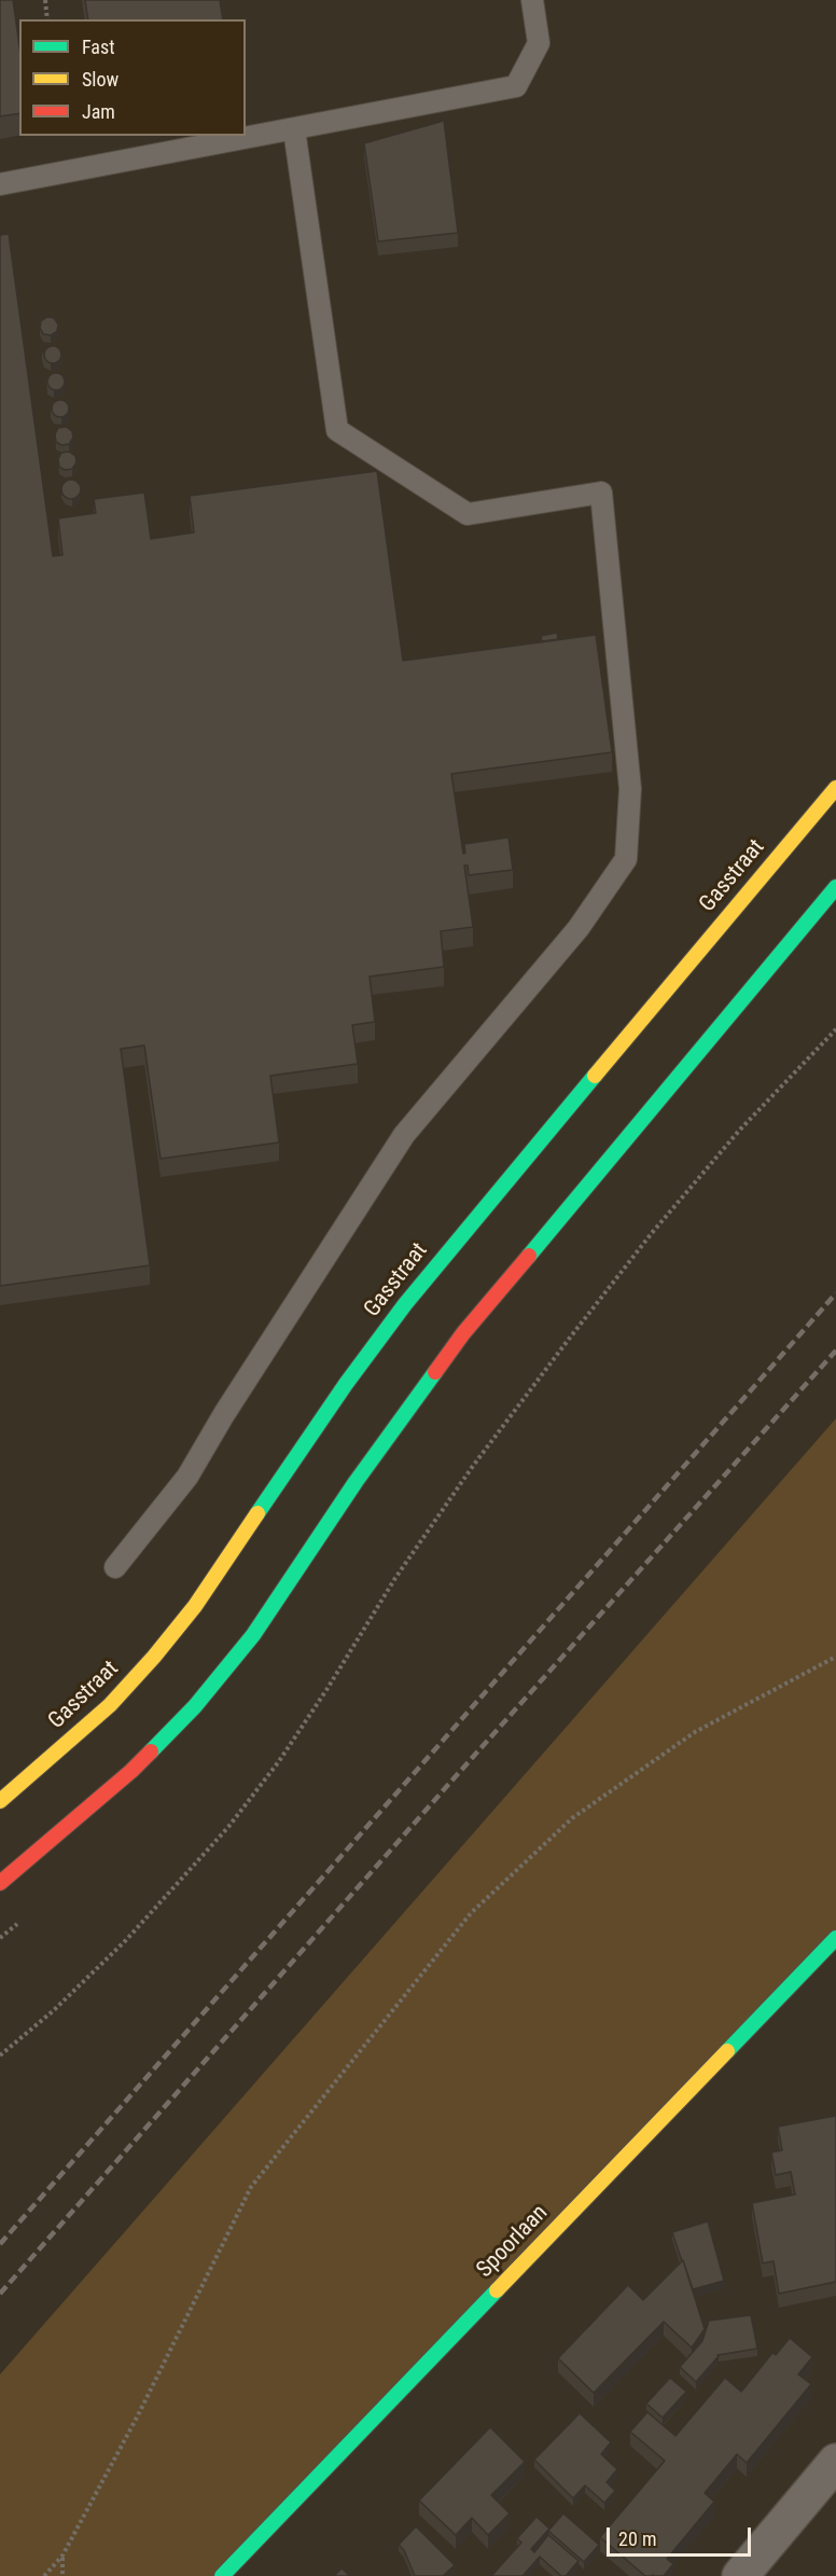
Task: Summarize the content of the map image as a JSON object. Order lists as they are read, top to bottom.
{
  "streets": {
    "street": ["Gasstraat", "Spoorlaan"]
  },
  "legend": ["Fast", "Slow", "Jam"],
  "scale_bar": "20 m"
}
